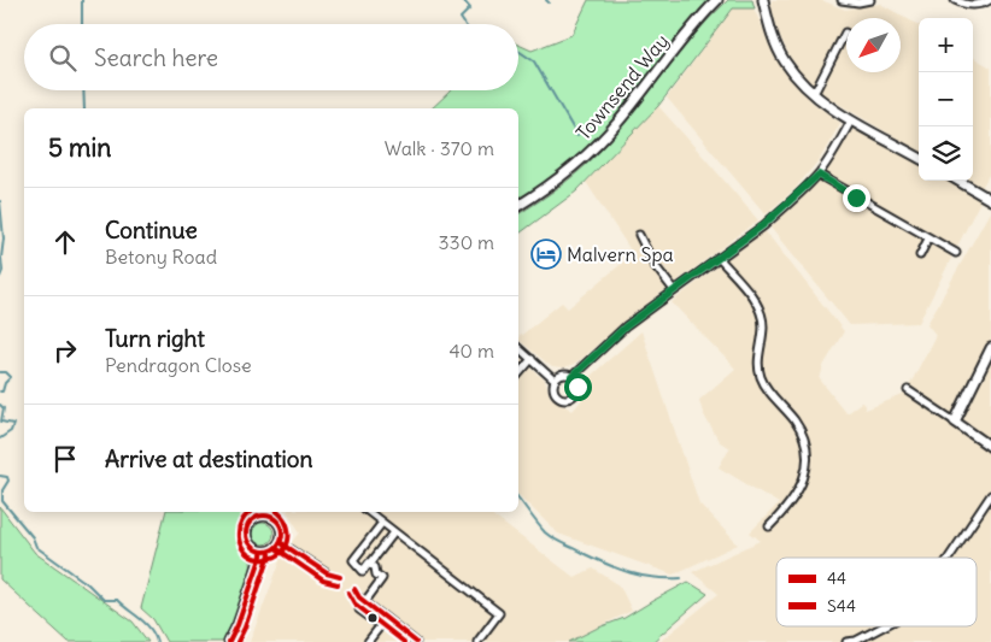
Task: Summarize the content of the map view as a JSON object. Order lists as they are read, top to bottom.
{
  "streets": {
    "main road": ["Townsend Way"]
  },
  "places": {
    "hotel": ["Malvern Spa"]
  },
  "lines": ["transit line S44", "transit line 44"],
  "legend": ["44", "S44"],
  "north": "bottom left",
  "page": {
    "map_buttons": ["+", "−"],
    "search": "Search here",
    "heading": ["5 min", "Walk · 370 m"],
    "list": [
      ["Continue", "Betony Road", "330 m"],
      ["Turn right", "Pendragon Close", "40 m"],
      "Arrive at destination"
    ]
  }
}
